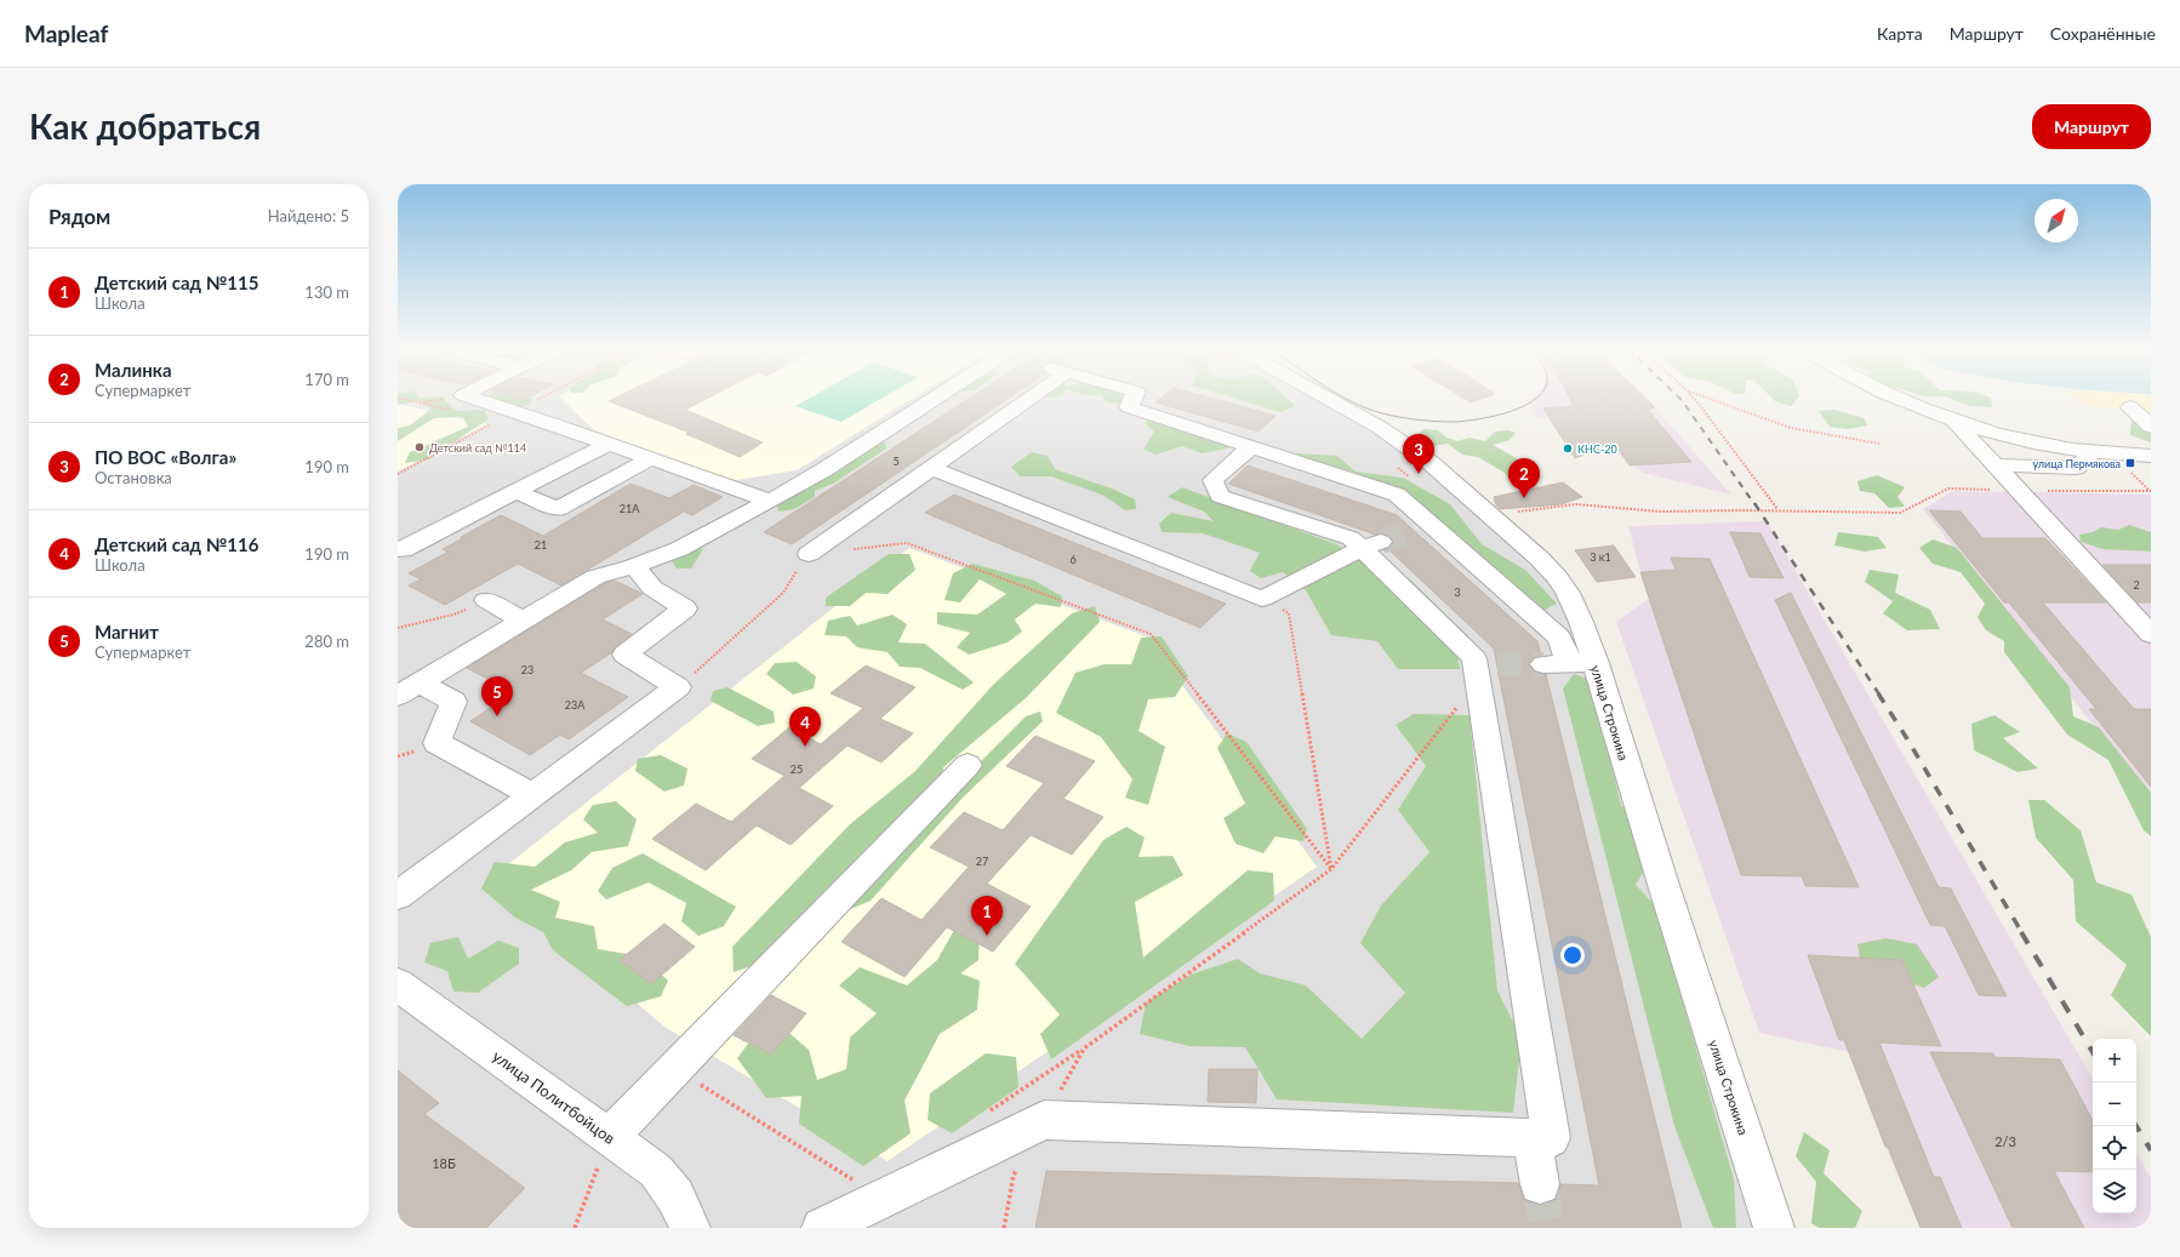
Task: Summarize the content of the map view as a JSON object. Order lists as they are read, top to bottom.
{
  "streets": {
    "street": ["улица Строкина", "улица Политбойцов"]
  },
  "places": {
    "other": ["Детский сад №114", "КНС-20"],
    "transit": ["улица Пермякова"]
  },
  "house_numbers": [
    "5",
    "21А",
    "21",
    "3 к1",
    "6",
    "2",
    "3",
    "23",
    "23А",
    "25",
    "27",
    "2/3",
    "18Б"
  ],
  "north": "top right",
  "page": {
    "header": "Mapleaf",
    "nav": ["Карта", "Маршрут", "Сохранённые"],
    "buttons": "Маршрут",
    "title": "Как добраться",
    "heading": ["Рядом", "Найдено: 5"],
    "list": [
      {
        "mark": "1",
        "name": "Детский сад №115",
        "note": "Школа",
        "value": "130 m"
      },
      {
        "mark": "2",
        "name": "Малинка",
        "note": "Супермаркет",
        "value": "170 m"
      },
      {
        "mark": "3",
        "name": "ПО ВОС «Волга»",
        "note": "Остановка",
        "value": "190 m"
      },
      {
        "mark": "4",
        "name": "Детский сад №116",
        "note": "Школа",
        "value": "190 m"
      },
      {
        "mark": "5",
        "name": "Магнит",
        "note": "Супермаркет",
        "value": "280 m"
      }
    ],
    "pins": [
      "3",
      "2",
      "5",
      "4",
      "1"
    ],
    "map_buttons": ["+", "−"]
  }
}
